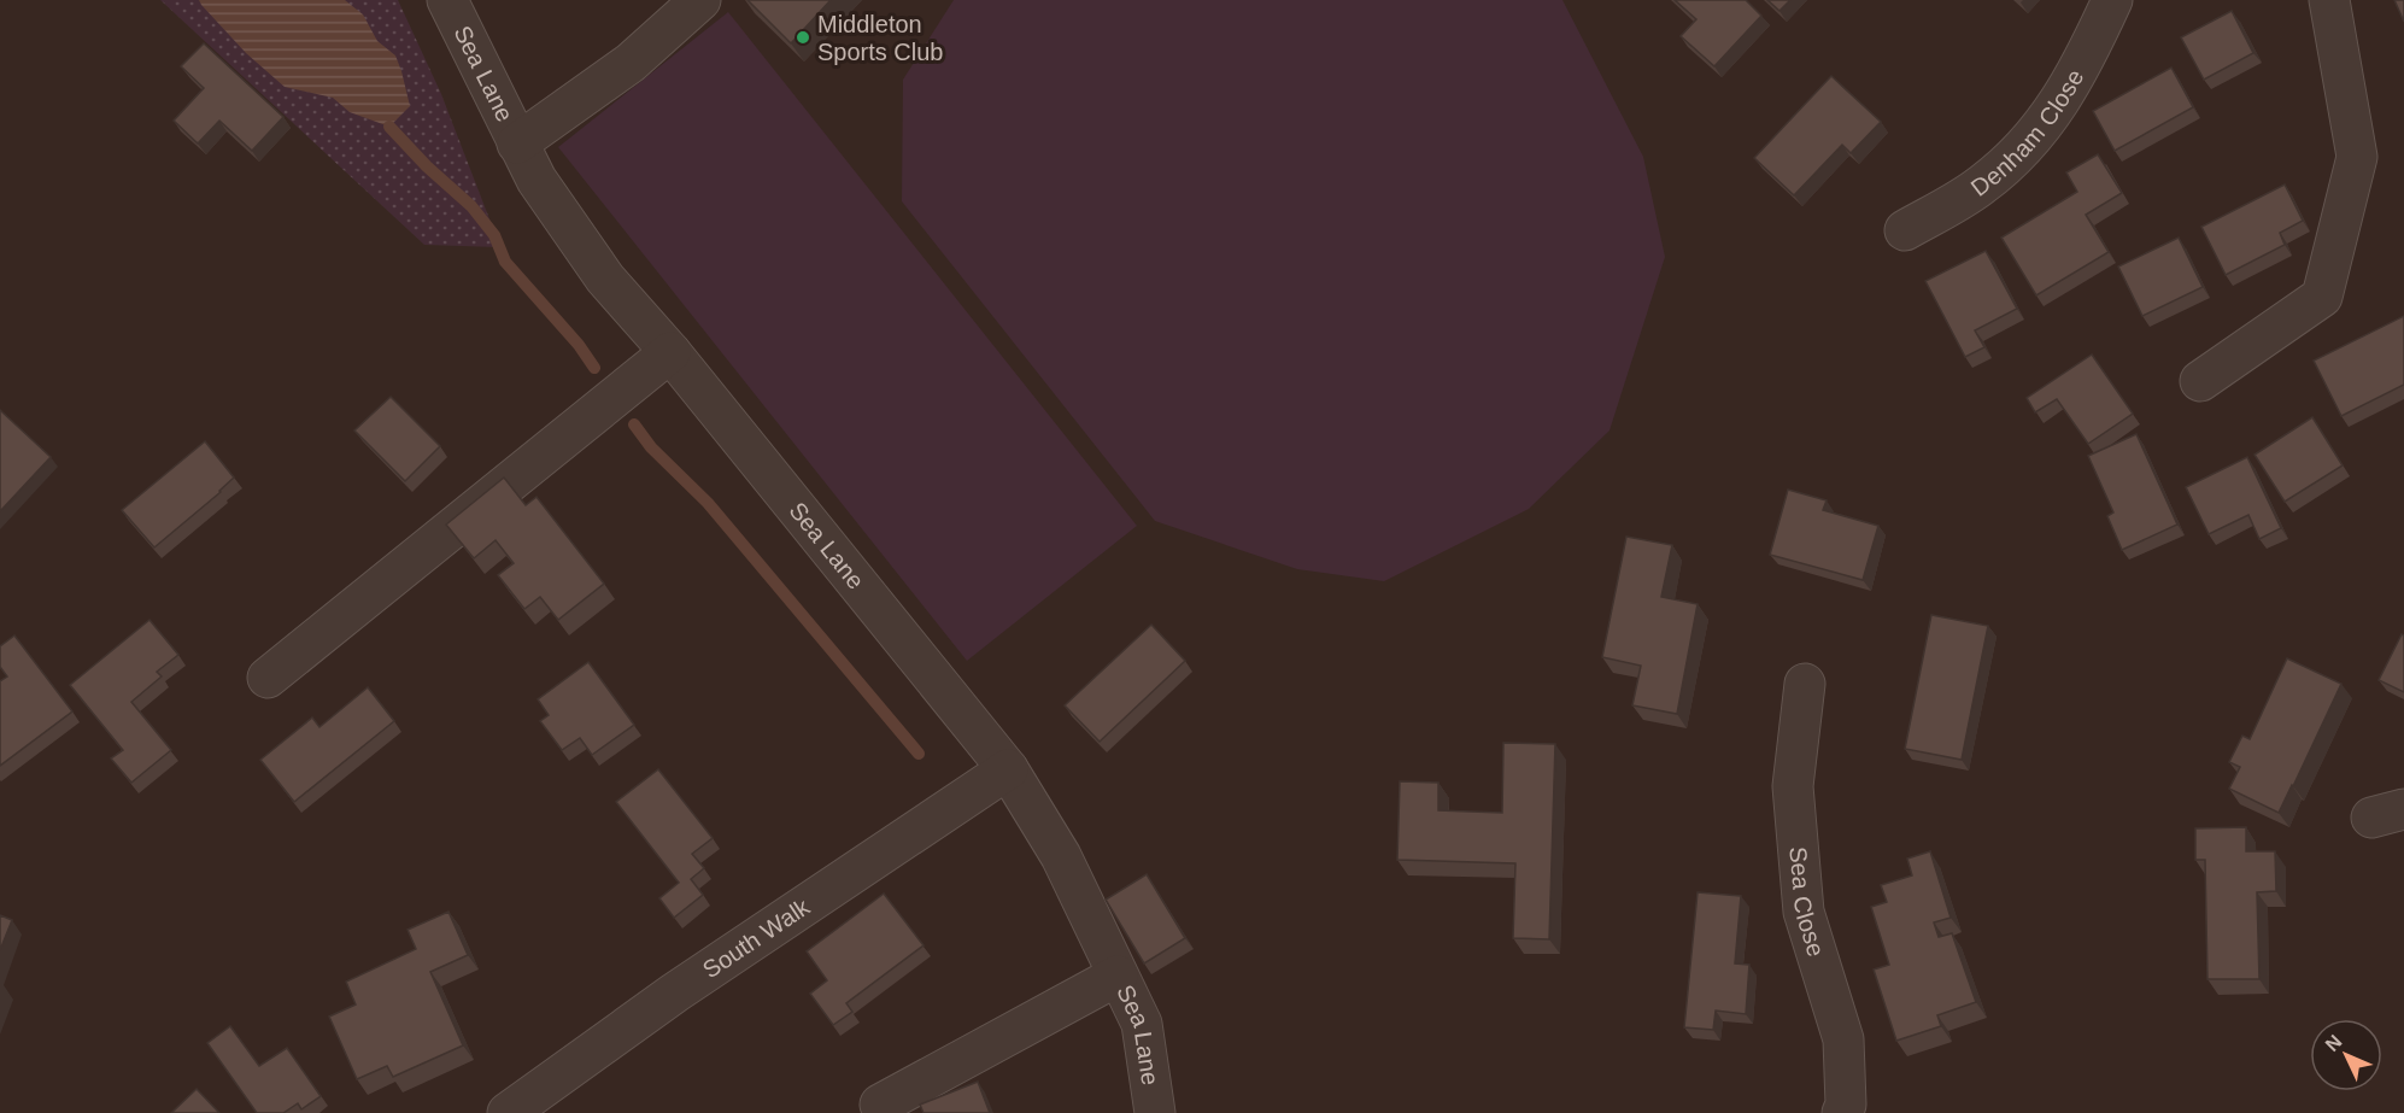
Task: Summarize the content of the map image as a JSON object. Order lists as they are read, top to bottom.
{
  "streets": {
    "street": [
      "Sea Lane",
      "Denham Close",
      "Sea Close",
      "South Walk"
    ]
  },
  "crossings": [
    ["Sea Lane", "South Walk"]
  ],
  "places": ["Middleton Sports Club"],
  "north": "top left"
}
